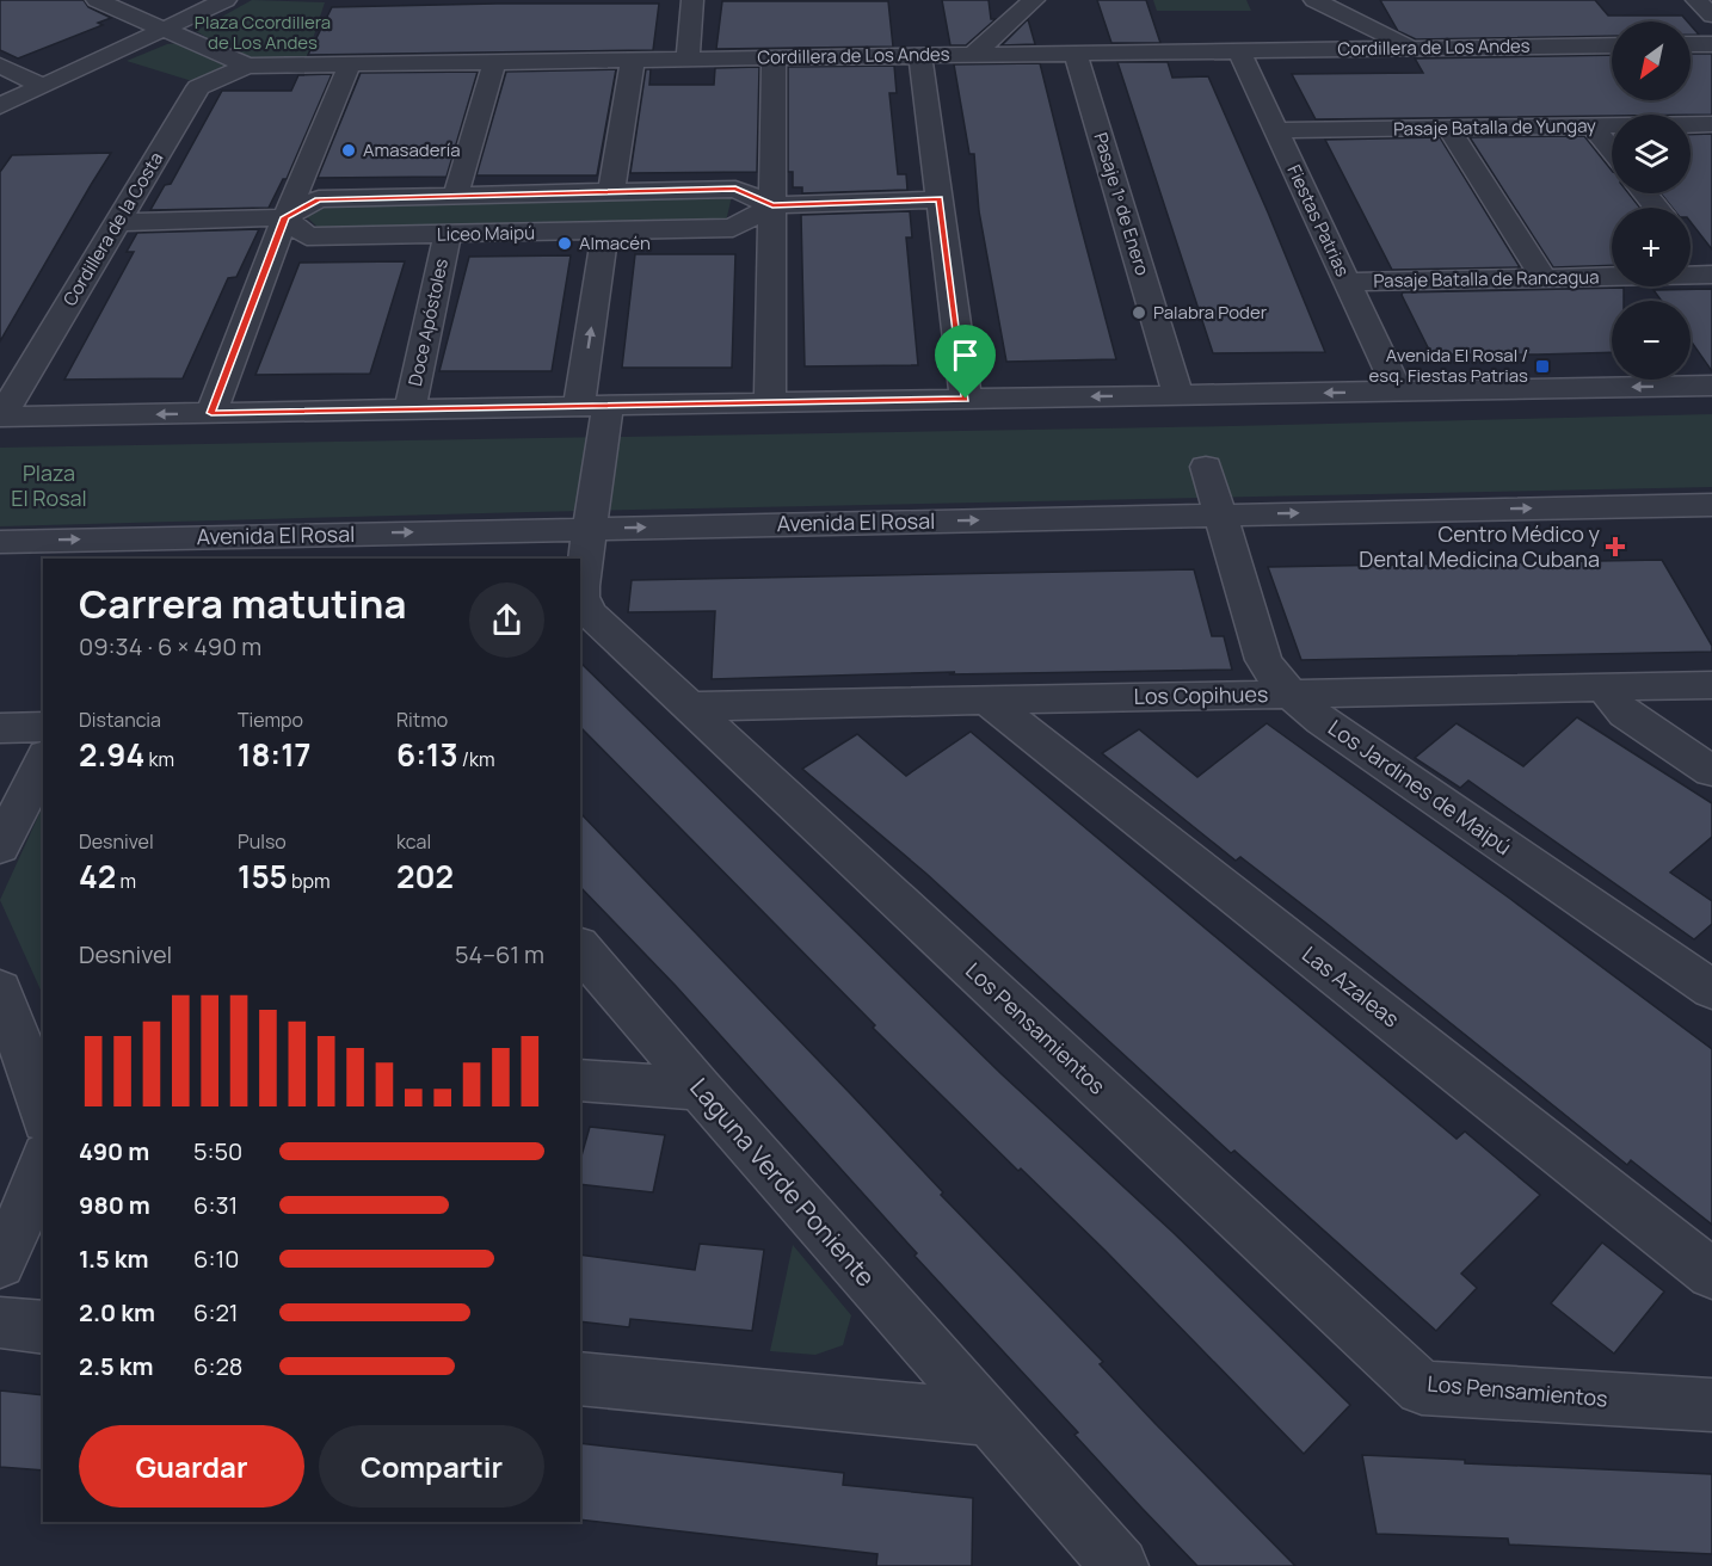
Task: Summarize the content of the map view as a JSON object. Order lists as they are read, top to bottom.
{
  "streets": {
    "street": [
      "Cordillera de Los Andes",
      "Pasaje Batalla de Yungay",
      "Pasaje 1º de Enero",
      "Fiestas Patrias",
      "Cordillera de la Costa",
      "Liceo Maipú",
      "Pasaje Batalla de Rancagua",
      "Doce Apóstoles",
      "Avenida El Rosal",
      "Los Copihues",
      "Los Jardines de Maipú",
      "Las Azaleas",
      "Los Pensamientos",
      "Laguna Verde Poniente"
    ]
  },
  "crossings": [
    ["Cordillera de Los Andes", "Pasaje 1º de Enero"],
    ["Cordillera de Los Andes", "Fiestas Patrias"],
    ["Cordillera de Los Andes", "Cordillera de la Costa"],
    ["Pasaje Batalla de Yungay", "Fiestas Patrias"],
    ["Fiestas Patrias", "Pasaje Batalla de Rancagua"],
    ["Liceo Maipú", "Doce Apóstoles"],
    ["Liceo Maipú", "Los Pensamientos"],
    ["Avenida El Rosal", "Los Jardines de Maipú"],
    ["Avenida El Rosal", "Los Pensamientos"],
    ["Los Copihues", "Los Jardines de Maipú"],
    ["Los Copihues", "Las Azaleas"],
    ["Los Copihues", "Los Pensamientos"]
  ],
  "parks": ["Plaza Ccordillera de Los Andes", "Plaza El Rosal"],
  "places": {
    "other": ["Amasadería", "Almacén", "Palabra Poder"],
    "transit": ["Avenida El Rosal / esq. Fiestas Patrias"],
    "health": ["Centro Médico y Dental Medicina Cubana"]
  },
  "north": "bottom left",
  "page": {
    "map_buttons": ["+", "−"],
    "heading": ["Carrera matutina", "09:34 · 6 × 490 m"],
    "stats": [
      ["Distancia", "2.94 km"],
      ["Tiempo", "18:17"],
      ["Ritmo", "6:13 /km"],
      ["Desnivel", "42 m"],
      ["Pulso", "155 bpm"],
      ["kcal", "202"]
    ],
    "chart": ["Desnivel", "54–61 m"],
    "list": [
      {
        "name": "490 m",
        "note": "5:50"
      },
      {
        "name": "980 m",
        "note": "6:31"
      },
      {
        "name": "1.5 km",
        "note": "6:10"
      },
      {
        "name": "2.0 km",
        "note": "6:21"
      },
      {
        "name": "2.5 km",
        "note": "6:28"
      }
    ],
    "buttons": ["Guardar", "Compartir"]
  }
}
